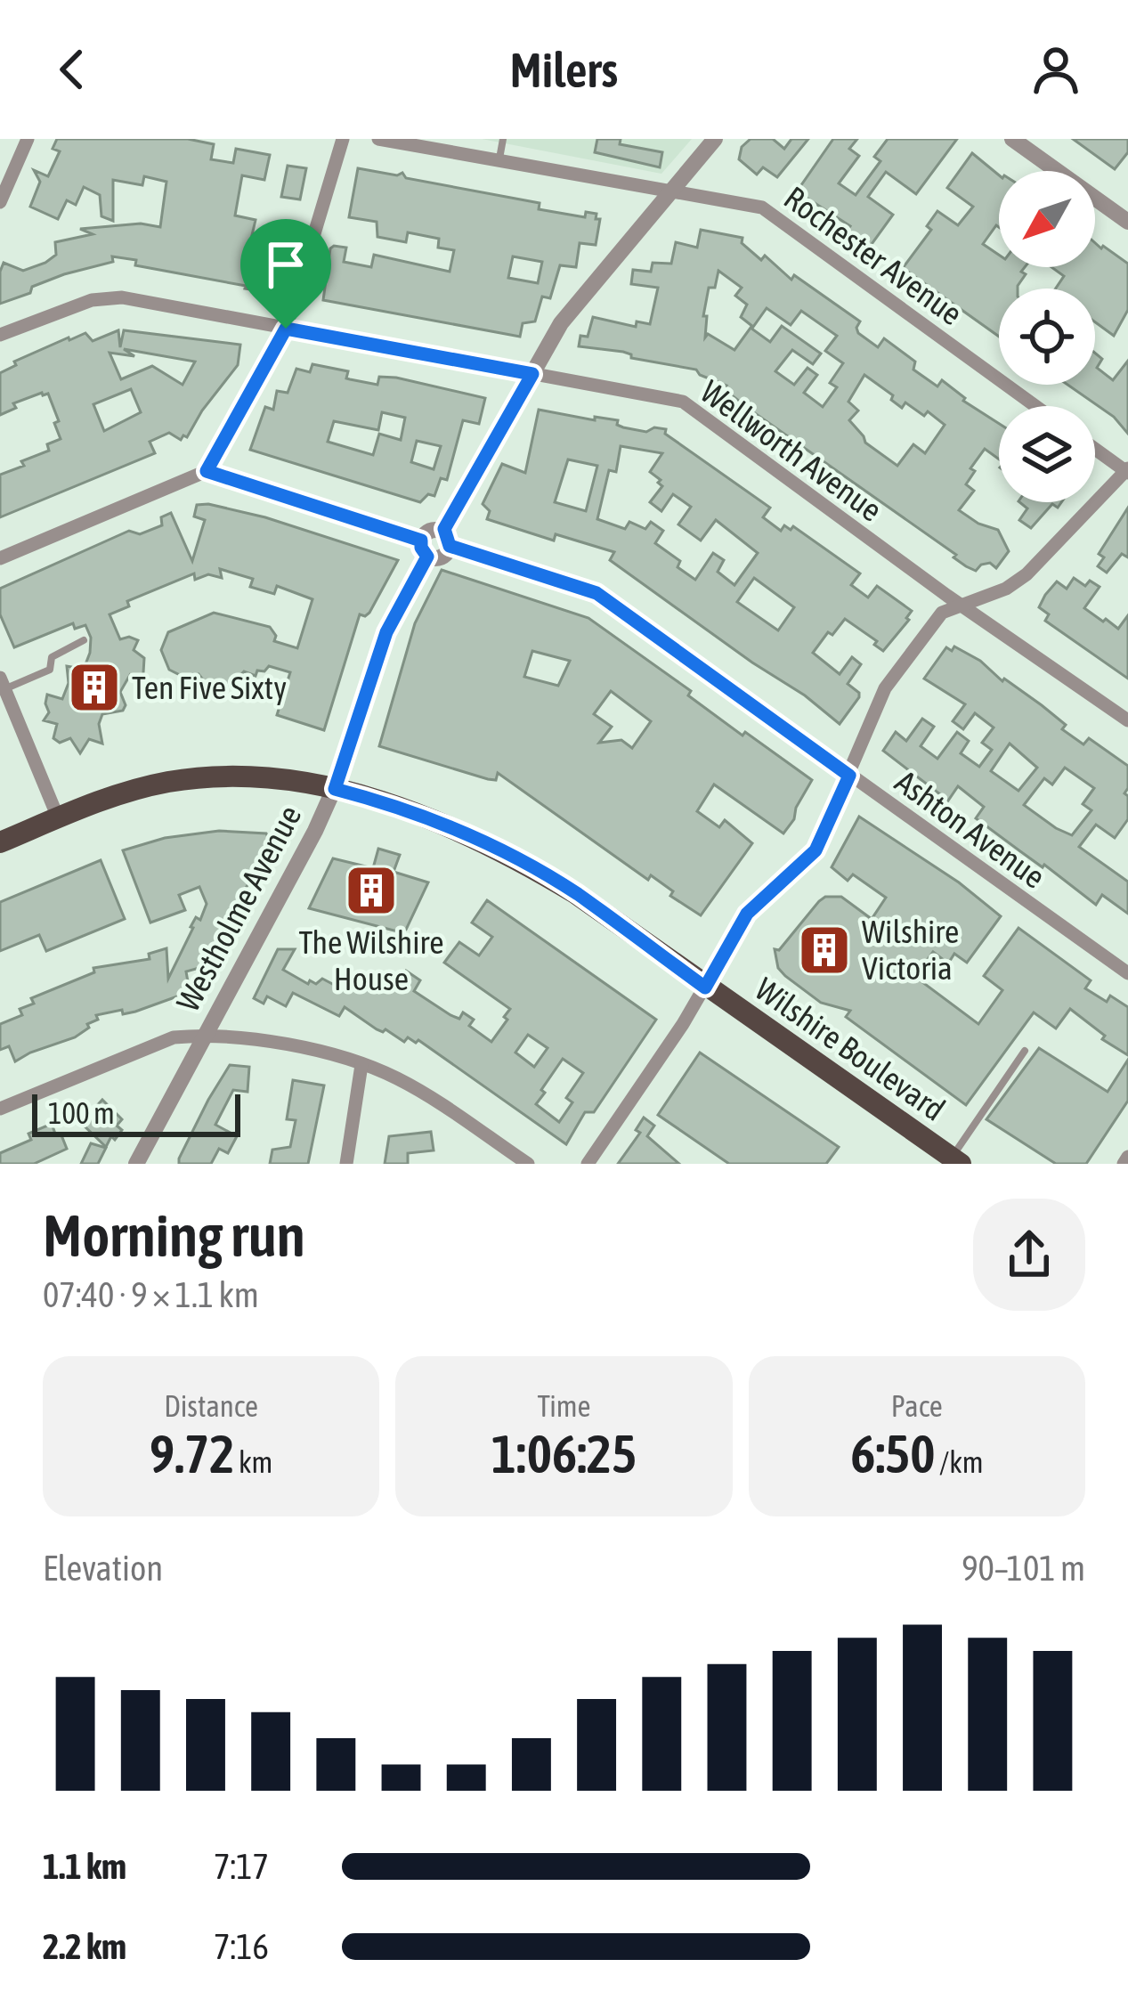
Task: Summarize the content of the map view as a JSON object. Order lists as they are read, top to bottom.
{
  "streets": {
    "main road": ["Wilshire Boulevard"],
    "street": [
      "Rochester Avenue",
      "Wellworth Avenue",
      "Ashton Avenue",
      "Westholme Avenue"
    ]
  },
  "crossings": [
    ["Westholme Avenue", "Wilshire Boulevard"]
  ],
  "places": {
    "building": ["Ten Five Sixty", "The Wilshire House", "Wilshire Victoria"]
  },
  "scale_bar": "100 m",
  "north": "bottom left",
  "page": {
    "header": "Milers",
    "scale": "100 m",
    "heading": ["Morning run", "07:40 · 9 × 1.1 km"],
    "stats": [
      ["Distance", "9.72 km"],
      ["Time", "1:06:25"],
      ["Pace", "6:50 /km"]
    ],
    "chart": ["Elevation", "90–101 m"],
    "list": [
      {
        "name": "1.1 km",
        "note": "7:17"
      },
      {
        "name": "2.2 km",
        "note": "7:16"
      }
    ]
  }
}
